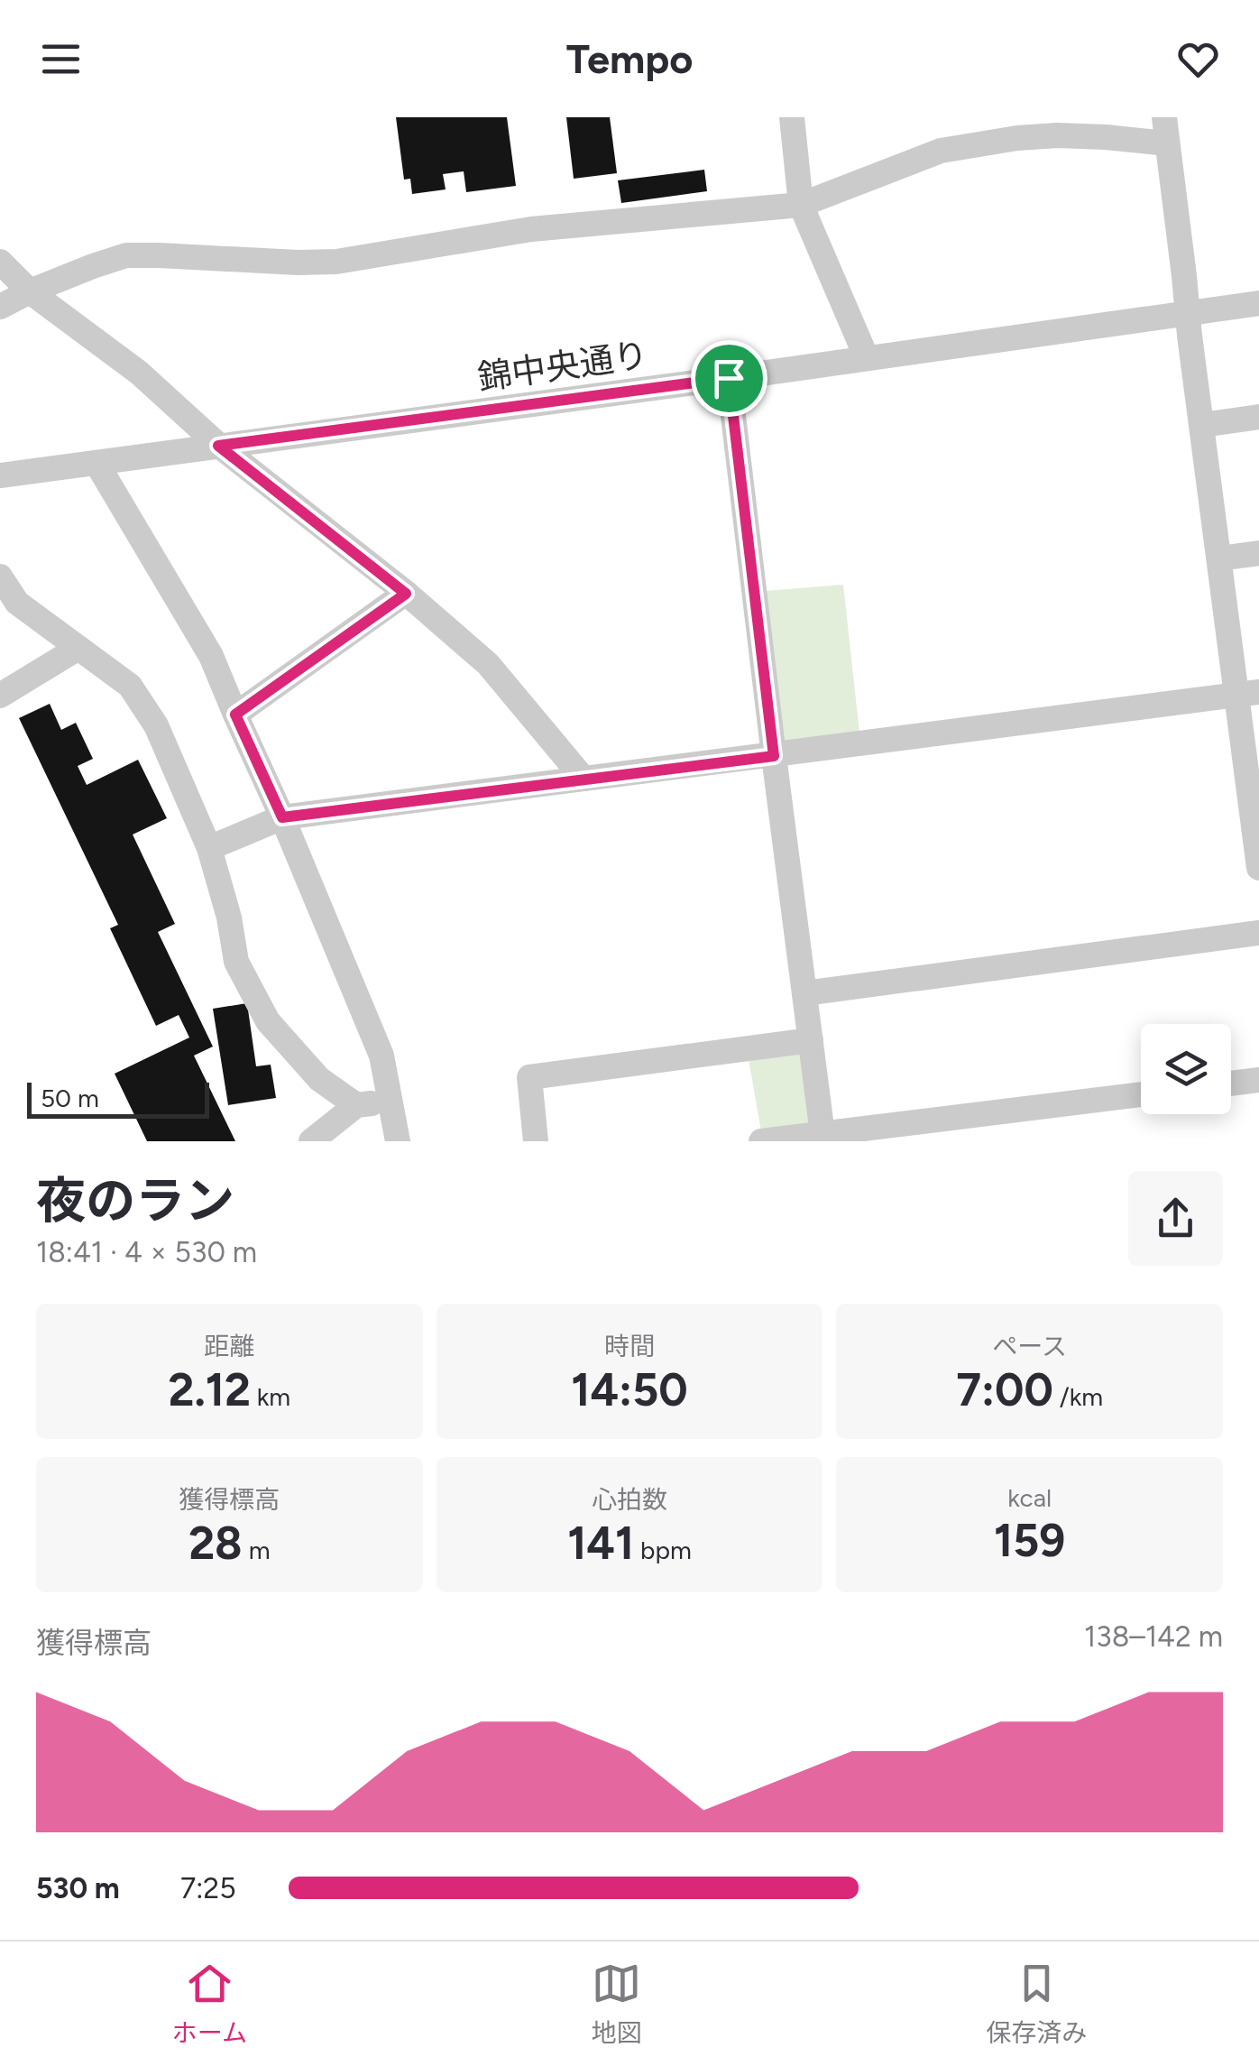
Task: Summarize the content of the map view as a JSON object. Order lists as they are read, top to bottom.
{
  "streets": {
    "street": ["錦中央通り"]
  },
  "scale_bar": "50 m",
  "page": {
    "header": "Tempo",
    "scale": "50 m",
    "heading": ["夜のラン", "18:41 · 4 × 530 m"],
    "stats": [
      ["距離", "2.12 km"],
      ["時間", "14:50"],
      ["ペース", "7:00 /km"],
      ["獲得標高", "28 m"],
      ["心拍数", "141 bpm"],
      ["kcal", "159"]
    ],
    "chart": ["獲得標高", "138–142 m"],
    "list": [
      {
        "name": "530 m",
        "note": "7:25"
      }
    ],
    "tabs": ["ホーム", "地図", "保存済み"]
  }
}
